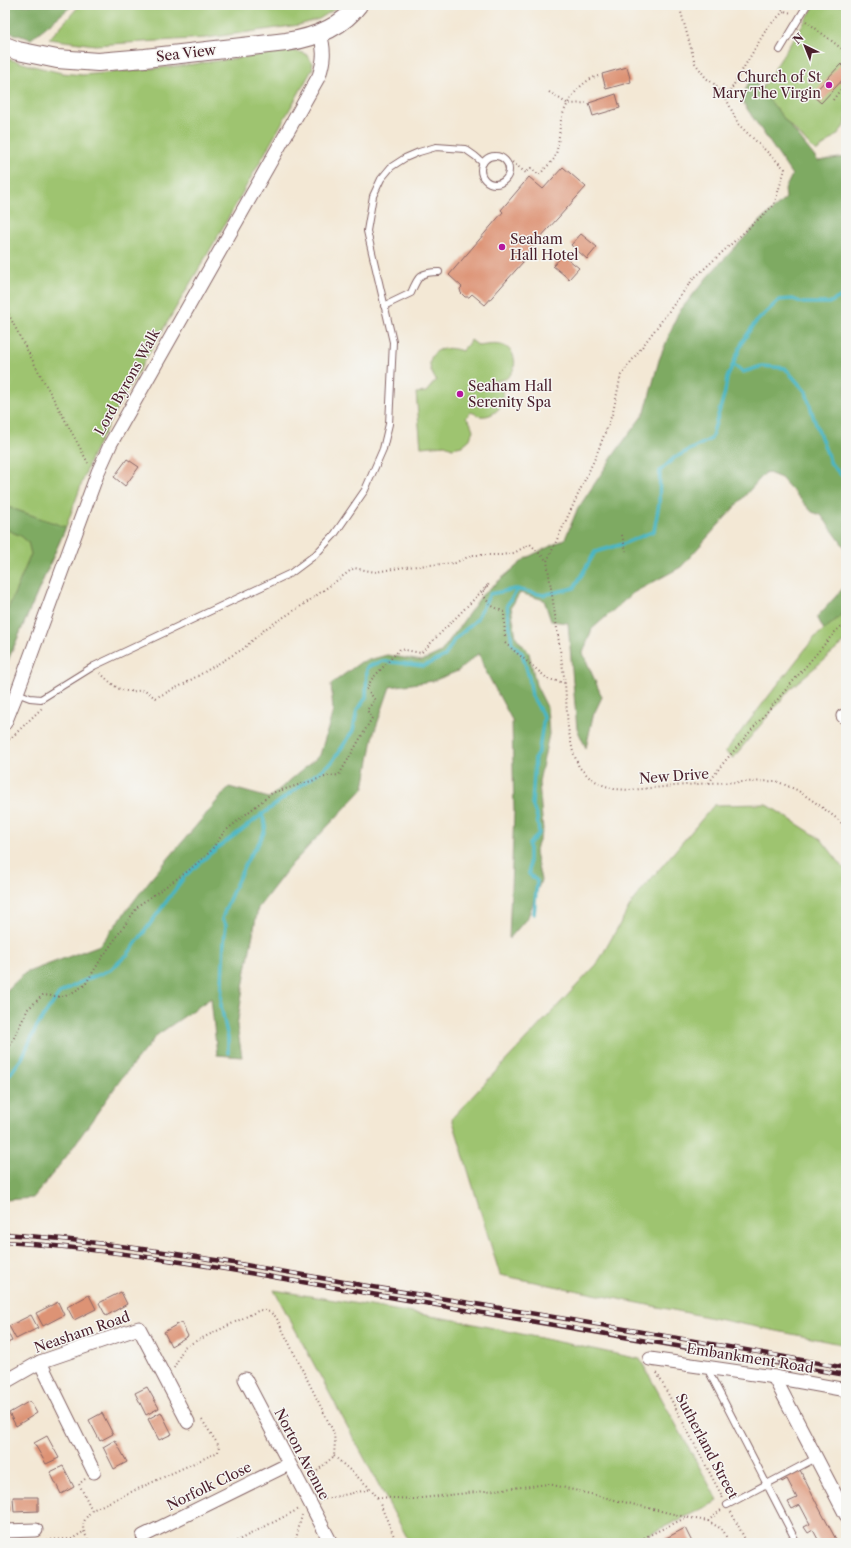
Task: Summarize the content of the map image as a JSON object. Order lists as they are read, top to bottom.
{
  "streets": {
    "main road": ["Sea View"],
    "street": [
      "Lord Byrons Walk",
      "Neasham Road",
      "Embankment Road",
      "Norton Avenue",
      "Norfolk Close"
    ],
    "path": ["New Drive", "Sutherland Street"]
  },
  "crossings": [
    ["Sea View", "Lord Byrons Walk"],
    ["Embankment Road", "Sutherland Street"],
    ["Norton Avenue", "Norfolk Close"]
  ],
  "places": ["Church of St Mary The Virgin", "Seaham Hall Hotel", "Seaham Hall Serenity Spa"],
  "north": "top left"
}
